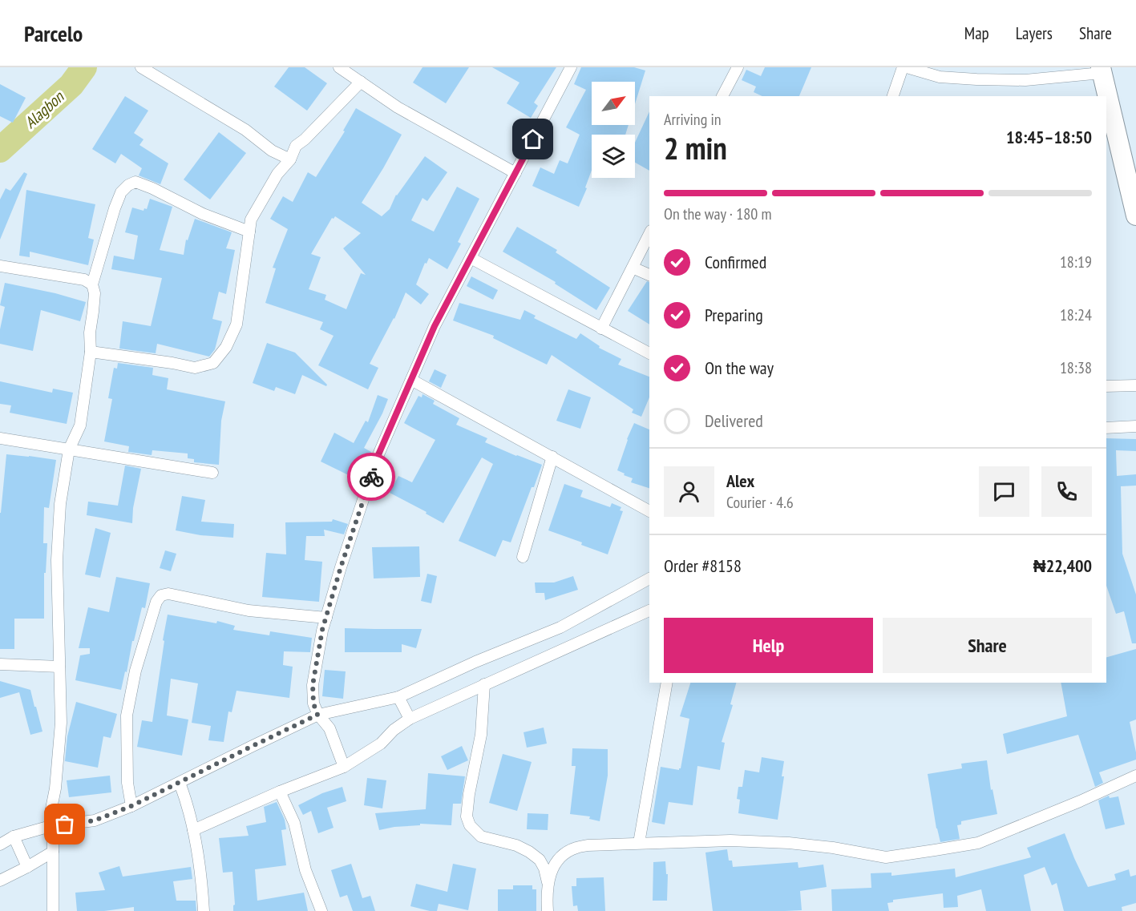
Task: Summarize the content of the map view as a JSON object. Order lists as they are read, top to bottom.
{
  "water": ["Alagbon"],
  "north": "top right",
  "page": {
    "header": "Parcelo",
    "nav": ["Map", "Layers", "Share"],
    "heading": ["2 min", "Arriving in", "18:45–18:50"],
    "panel": [
      "Alex",
      "Courier · 4.6",
      "Order #8158",
      "₦22,400"
    ],
    "bar": "On the way · 180 m",
    "list": [
      ["Confirmed", "18:19"],
      ["Preparing", "18:24"],
      ["On the way", "18:38"],
      "Delivered"
    ],
    "buttons": ["Help", "Share"]
  }
}
